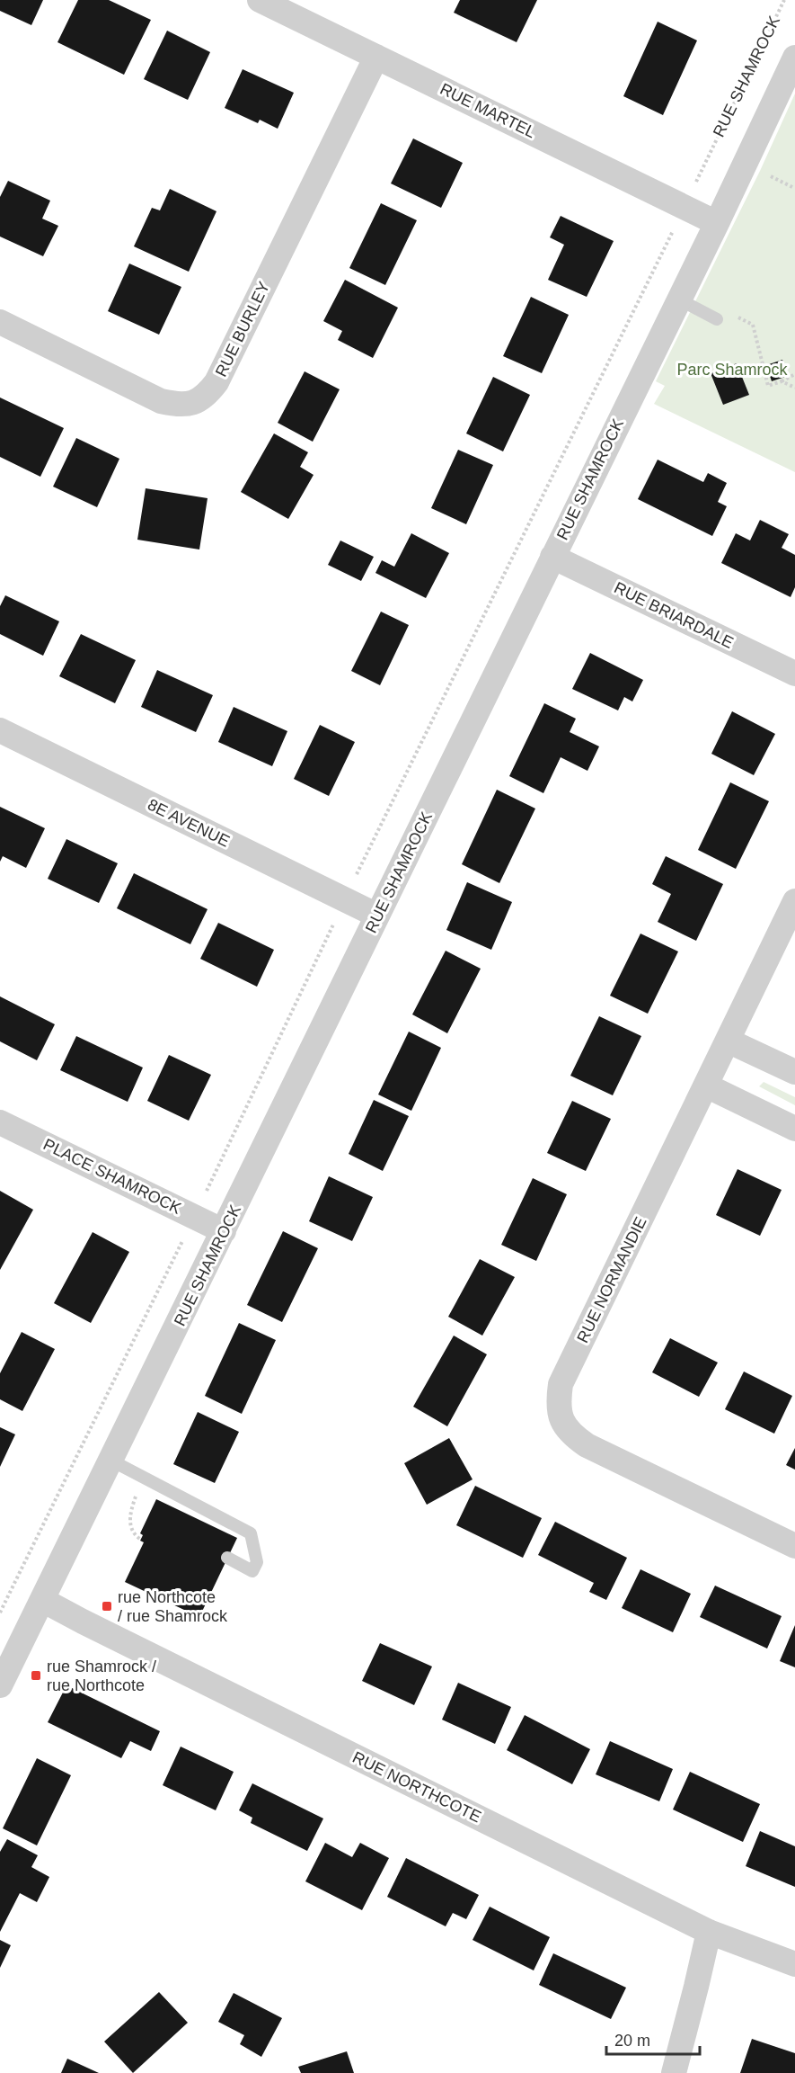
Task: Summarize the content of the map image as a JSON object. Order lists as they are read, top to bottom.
{
  "streets": {
    "street": [
      "RUE SHAMROCK",
      "RUE MARTEL",
      "RUE BURLEY",
      "RUE BRIARDALE",
      "8E AVENUE",
      "PLACE SHAMROCK",
      "RUE NORMANDIE",
      "RUE NORTHCOTE"
    ]
  },
  "crossings": [
    ["RUE SHAMROCK", "RUE MARTEL"],
    ["RUE SHAMROCK", "RUE BRIARDALE"],
    ["RUE SHAMROCK", "8E AVENUE"],
    ["RUE SHAMROCK", "PLACE SHAMROCK"],
    ["RUE SHAMROCK", "RUE NORTHCOTE"],
    ["RUE MARTEL", "RUE BURLEY"]
  ],
  "parks": ["Parc Shamrock"],
  "places": {
    "transit": ["rue Northcote / rue Shamrock", "rue Shamrock / rue Northcote"]
  },
  "scale_bar": "20 m"
}
